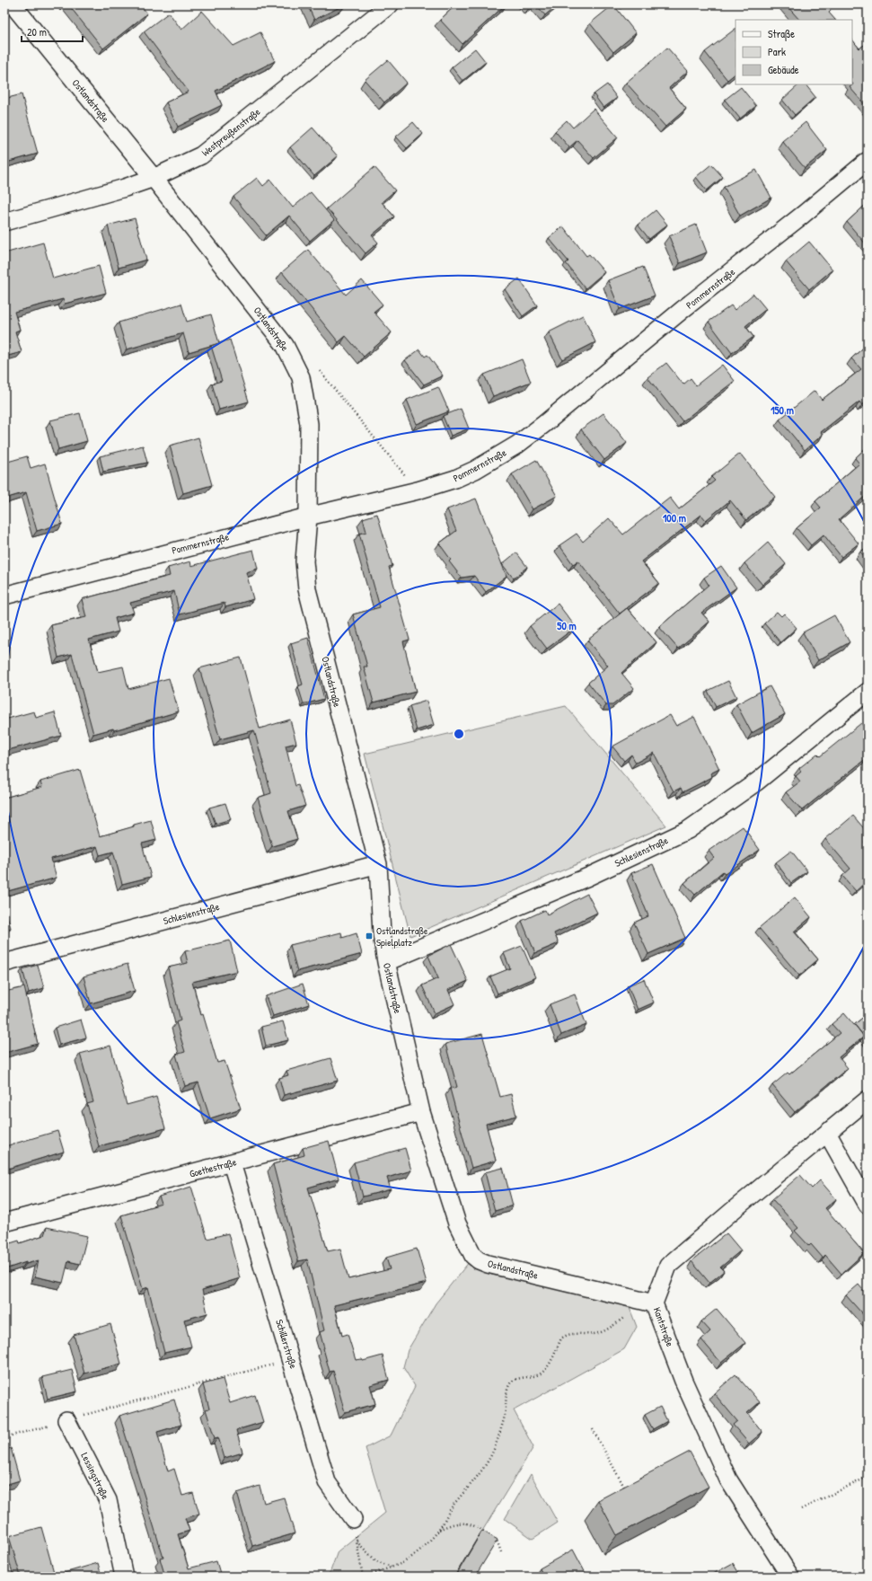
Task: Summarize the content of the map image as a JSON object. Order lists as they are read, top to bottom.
{
  "streets": {
    "street": [
      "Ostlandstraße",
      "Westpreußenstraße",
      "Pommernstraße",
      "Schlesienstraße",
      "Goethestraße",
      "Kantstraße",
      "Schillerstraße",
      "Lessingstraße"
    ]
  },
  "crossings": [
    ["Ostlandstraße", "Westpreußenstraße"],
    ["Ostlandstraße", "Pommernstraße"],
    ["Ostlandstraße", "Schlesienstraße"],
    ["Ostlandstraße", "Goethestraße"],
    ["Ostlandstraße", "Kantstraße"],
    ["Goethestraße", "Schillerstraße"]
  ],
  "places": {
    "transit": ["Ostlandstraße Spielplatz"]
  },
  "legend": ["Straße", "Park", "Gebäude"],
  "scale_bar": "20 m",
  "rings": ["150 m", "100 m", "50 m"]
}
